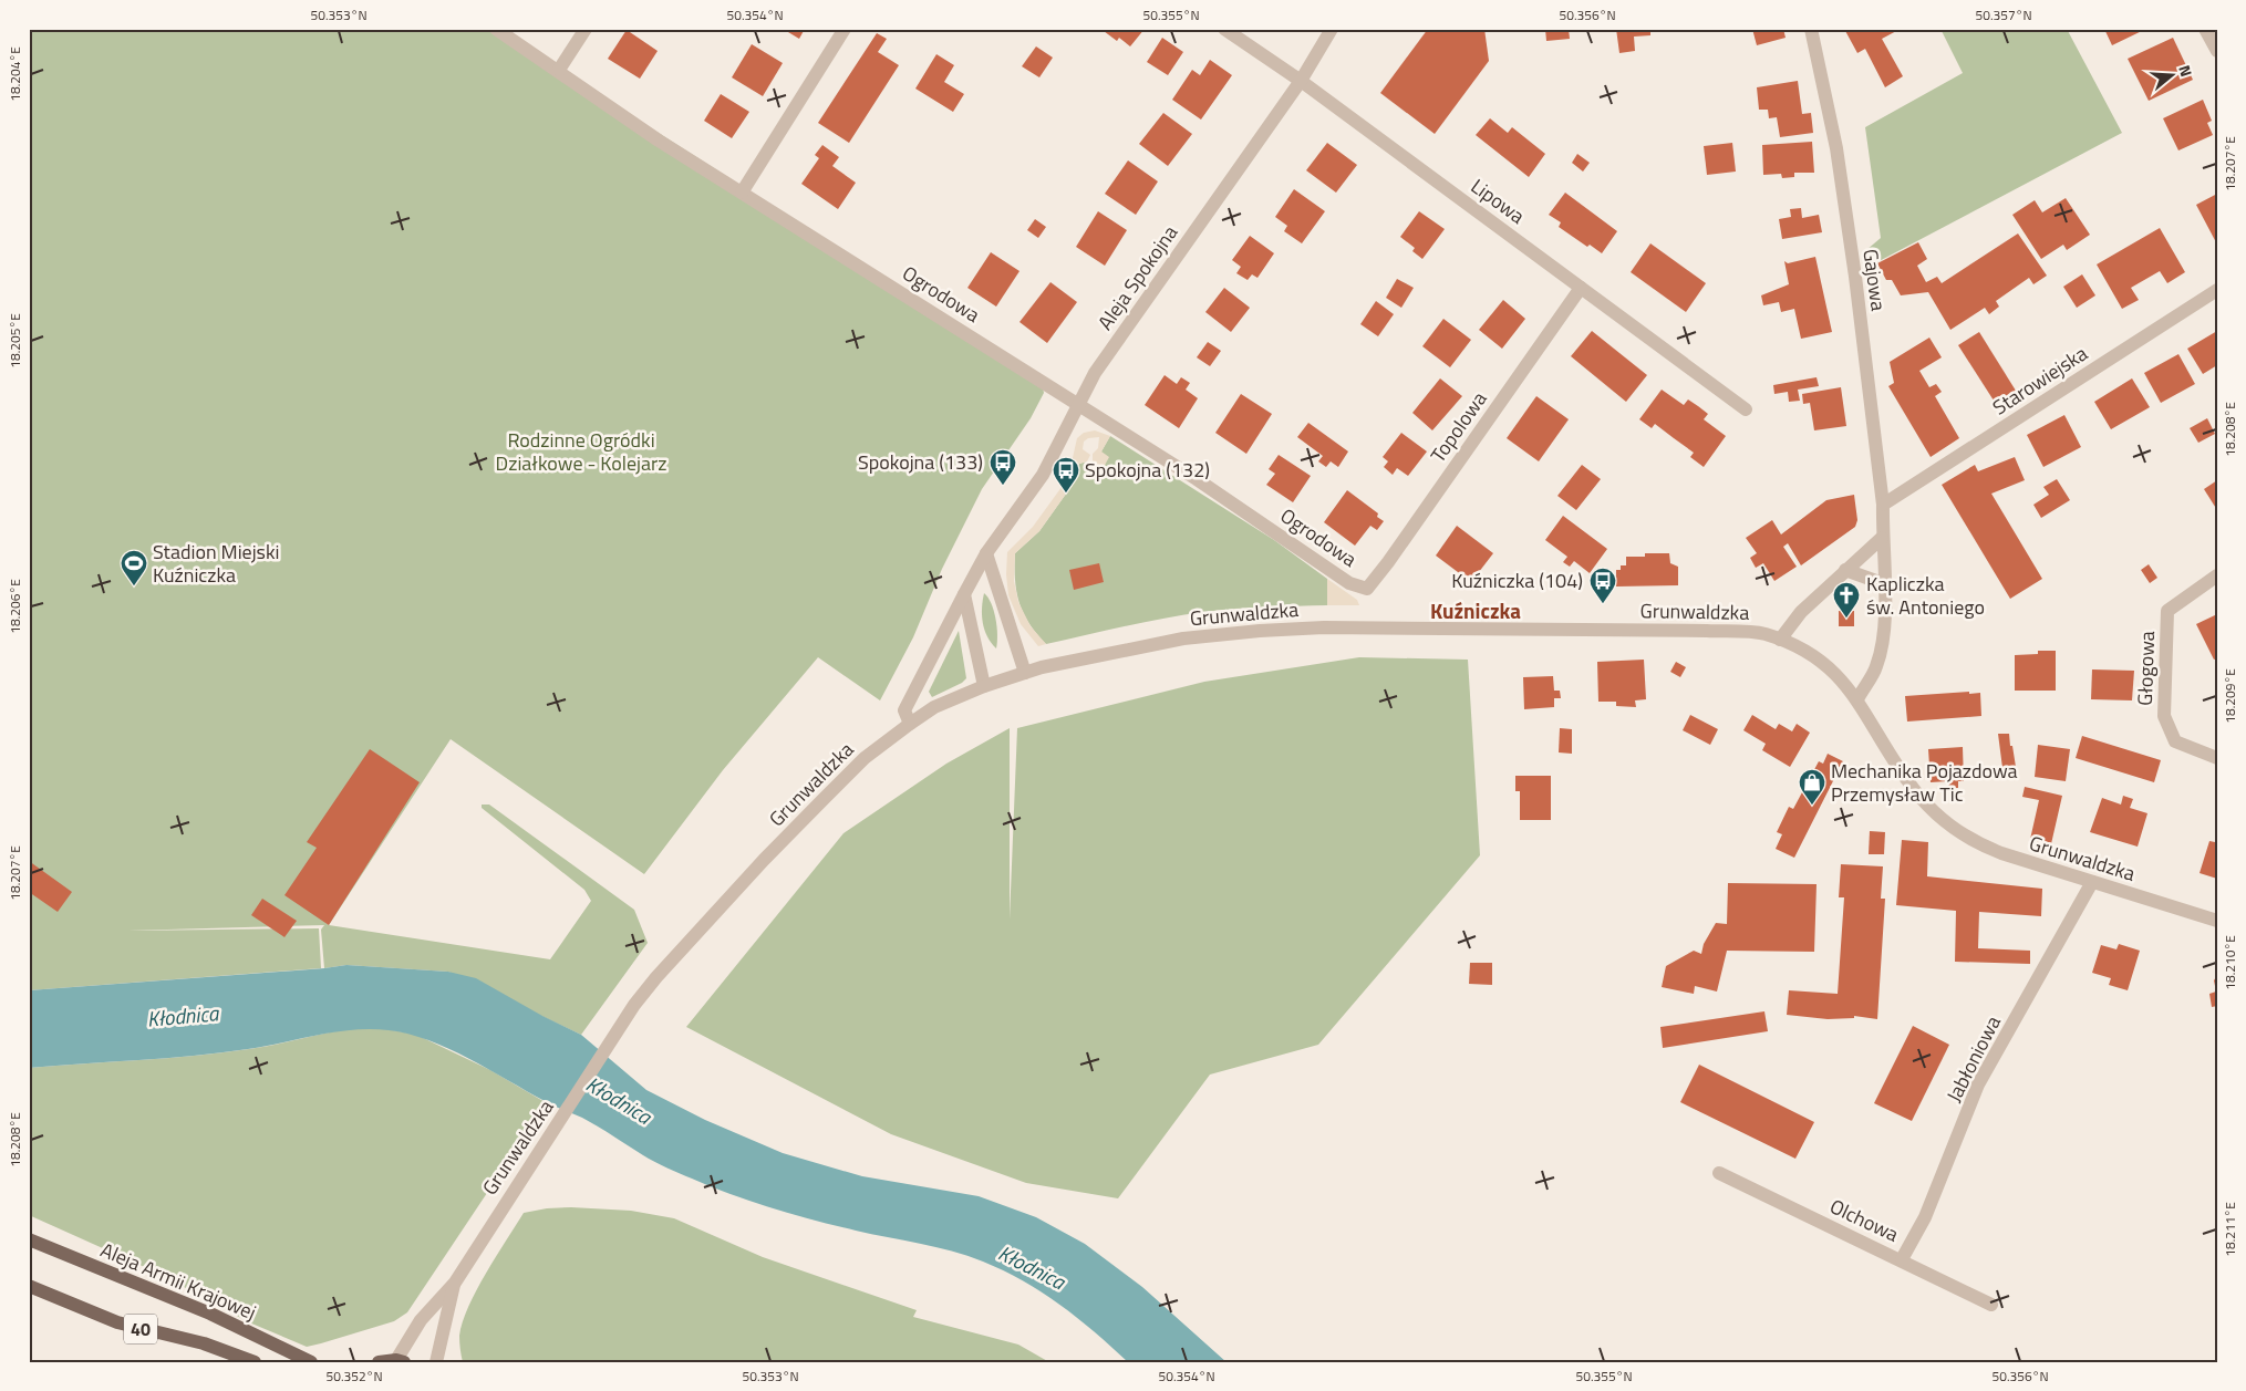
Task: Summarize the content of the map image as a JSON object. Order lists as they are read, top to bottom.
{
  "streets": {
    "main road": ["Aleja Armii Krajowej", "40"],
    "street": [
      "Lipowa",
      "Aleja Spokojna",
      "Gajowa",
      "Ogrodowa",
      "Starowiejska",
      "Topolowa",
      "Grunwaldzka",
      "Głogowa",
      "Jabłoniowa",
      "Olchowa"
    ]
  },
  "crossings": [
    ["Lipowa", "Aleja Spokojna"],
    ["Lipowa", "Topolowa"],
    ["Aleja Spokojna", "Ogrodowa"],
    ["Aleja Spokojna", "Grunwaldzka"],
    ["Gajowa", "Starowiejska"],
    ["Gajowa", "Grunwaldzka"],
    ["Ogrodowa", "Topolowa"],
    ["Grunwaldzka", "Jabłoniowa"],
    ["Jabłoniowa", "Olchowa"]
  ],
  "districts": ["Kuźniczka"],
  "water": ["Kłodnica"],
  "parks": ["Rodzinne Ogródki Działkowe - Kolejarz"],
  "places": {
    "bus stop": ["Spokojna (133)", "Spokojna (132)", "Kuźniczka (104)"],
    "sports": ["Stadion Miejski Kuźniczka"],
    "church": ["Kapliczka św. Antoniego"],
    "shop": ["Mechanika Pojazdowa Przemysław Tic"]
  },
  "north": "right",
  "coordinates": [
    "50.353°N",
    "50.354°N",
    "50.355°N",
    "50.356°N",
    "50.357°N",
    "18.204°E",
    "18.207°E",
    "18.205°E",
    "18.208°E",
    "18.206°E",
    "18.209°E",
    "18.210°E",
    "18.211°E",
    "50.352°N"
  ]
}
